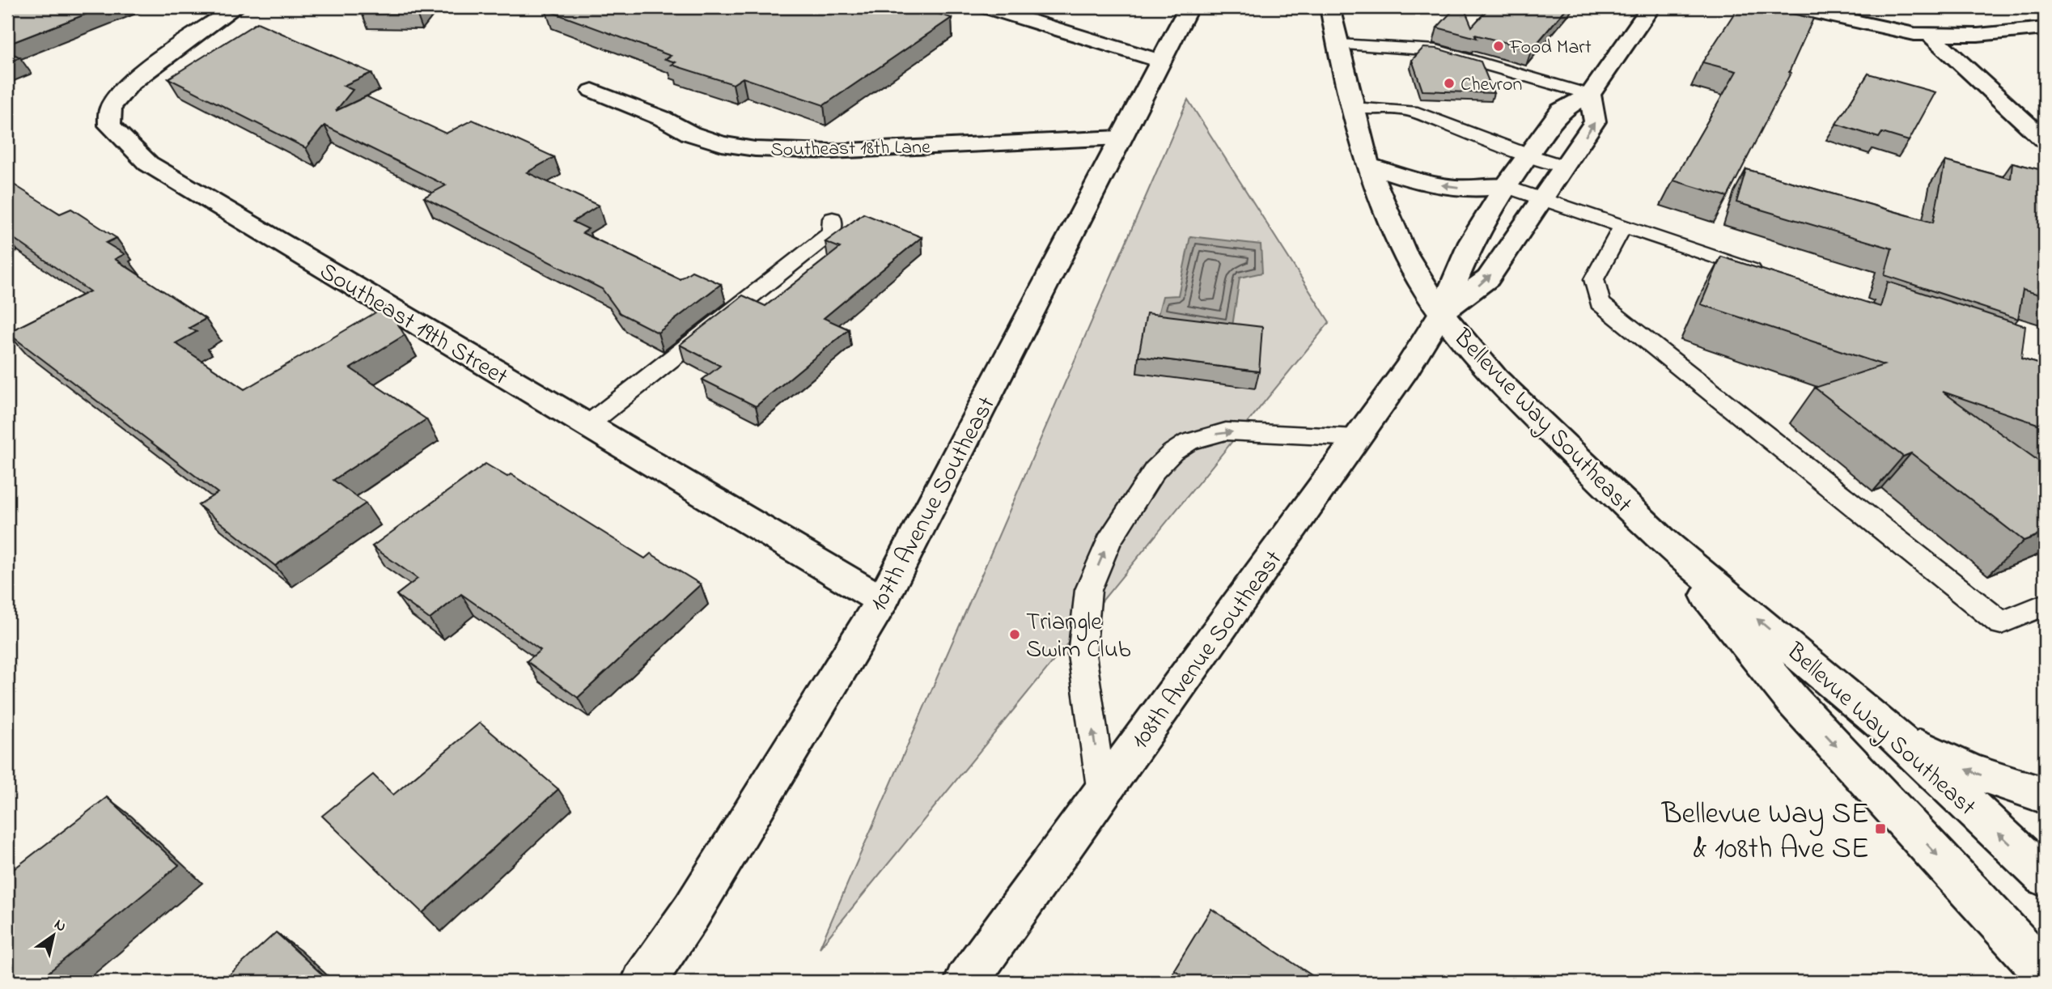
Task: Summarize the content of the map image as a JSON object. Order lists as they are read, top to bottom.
{
  "streets": {
    "street": [
      "Southeast 18th Lane",
      "Southeast 19th Street",
      "Bellevue Way Southeast",
      "107th Avenue Southeast",
      "108th Avenue Southeast"
    ]
  },
  "crossings": [
    ["Southeast 18th Lane", "107th Avenue Southeast"],
    ["Southeast 19th Street", "107th Avenue Southeast"],
    ["Bellevue Way Southeast", "108th Avenue Southeast"]
  ],
  "places": {
    "other": ["Food Mart", "Chevron", "Triangle Swim Club"],
    "transit": ["Bellevue Way SE & 108th Ave SE"]
  },
  "north": "top right"
}
